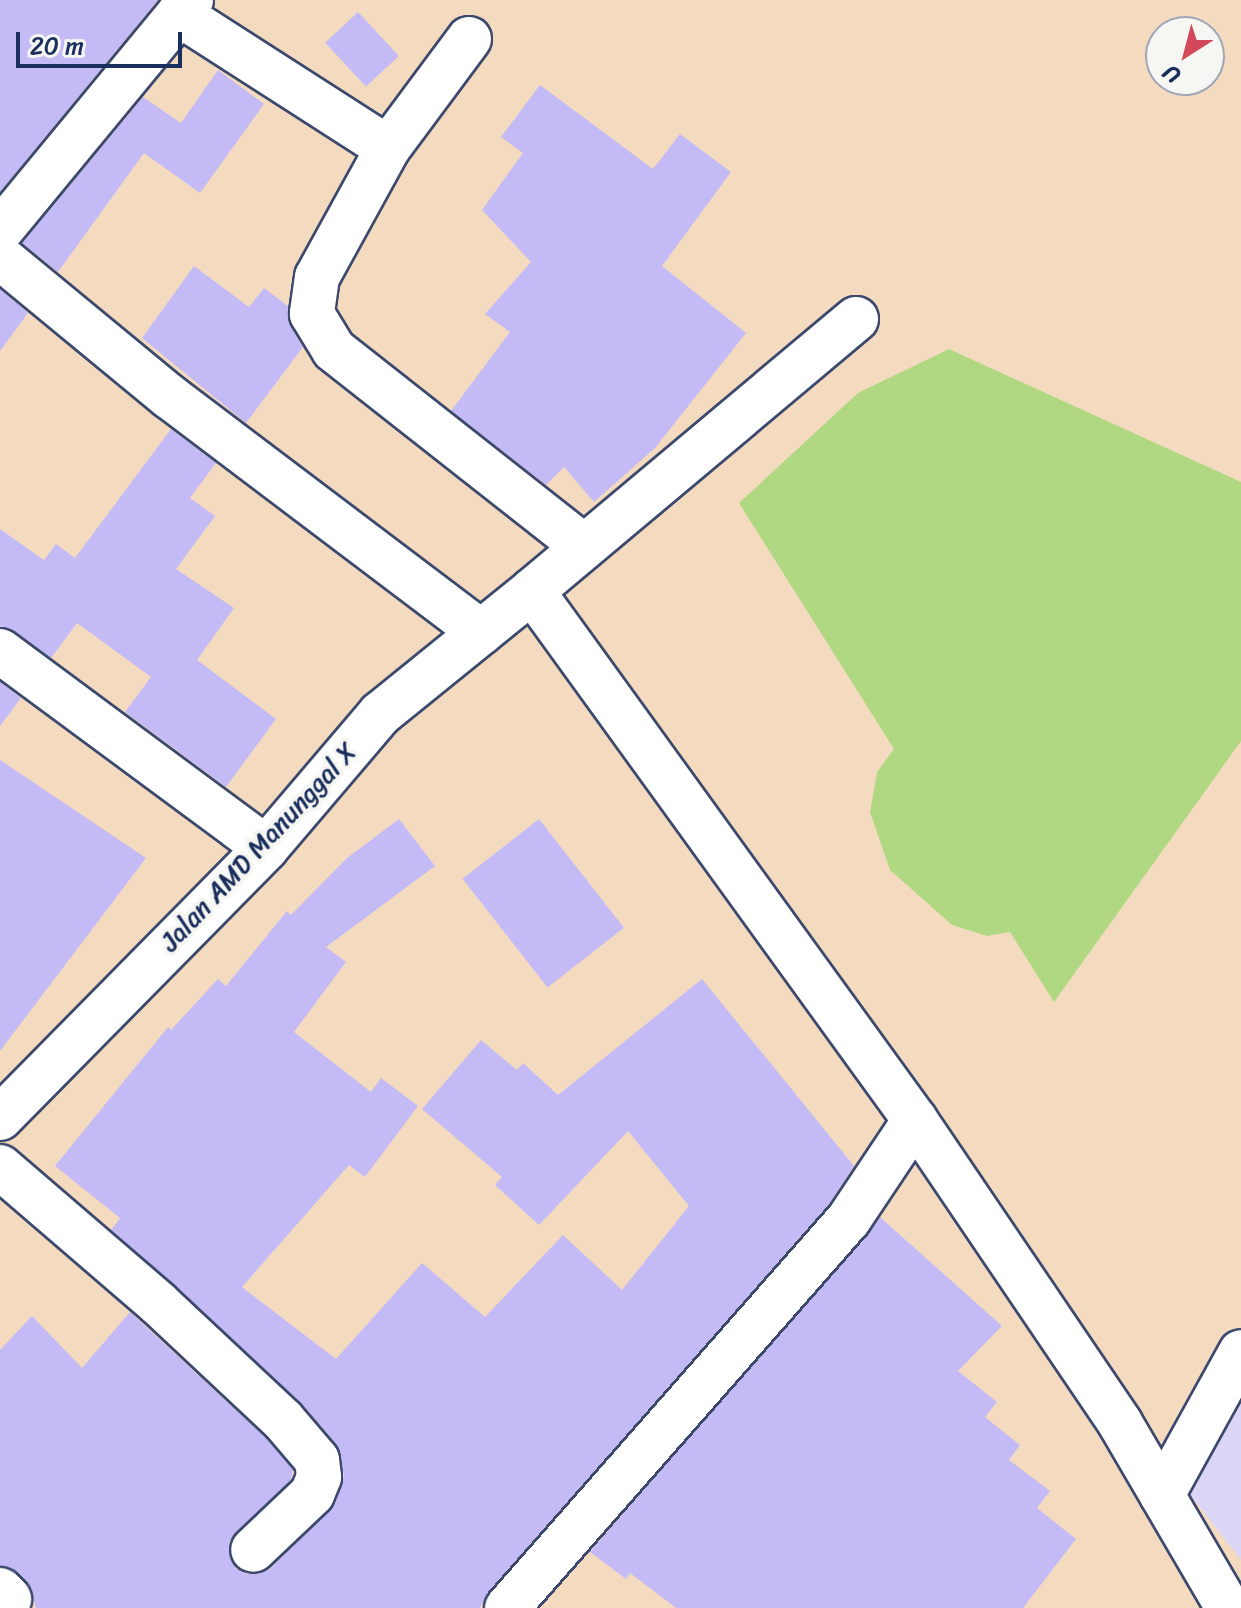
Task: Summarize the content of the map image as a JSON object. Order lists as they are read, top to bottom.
{
  "streets": {
    "street": ["Jalan AMD Manunggal X"]
  },
  "scale_bar": "20 m",
  "north": "bottom left"
}
